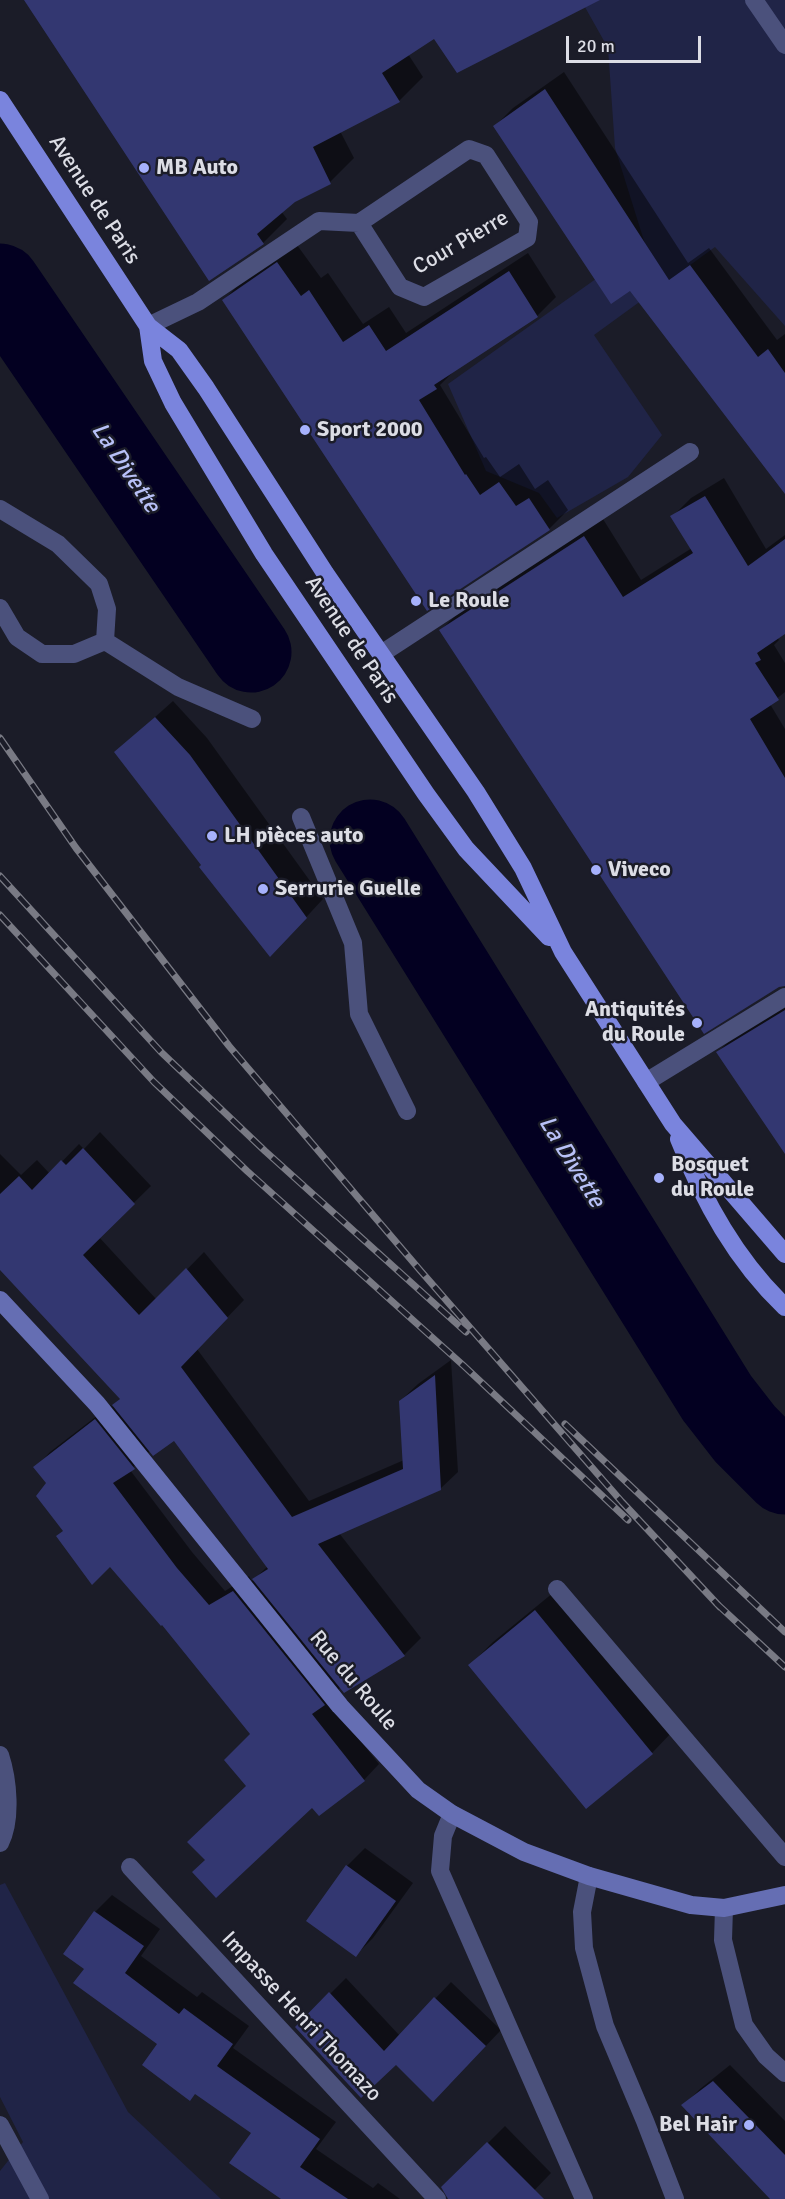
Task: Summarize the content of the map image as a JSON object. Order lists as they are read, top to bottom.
{
  "streets": {
    "main road": ["Avenue de Paris"],
    "street": ["Cour Pierre", "Rue du Roule", "Impasse Henri Thomazo"]
  },
  "water": ["La Divette"],
  "places": [
    "MB Auto",
    "Sport 2000",
    "Le Roule",
    "LH pièces auto",
    "Viveco",
    "Serrurie Guelle",
    "Antiquités du Roule",
    "Bosquet du Roule",
    "Bel Hair"
  ],
  "scale_bar": "20 m"
}
